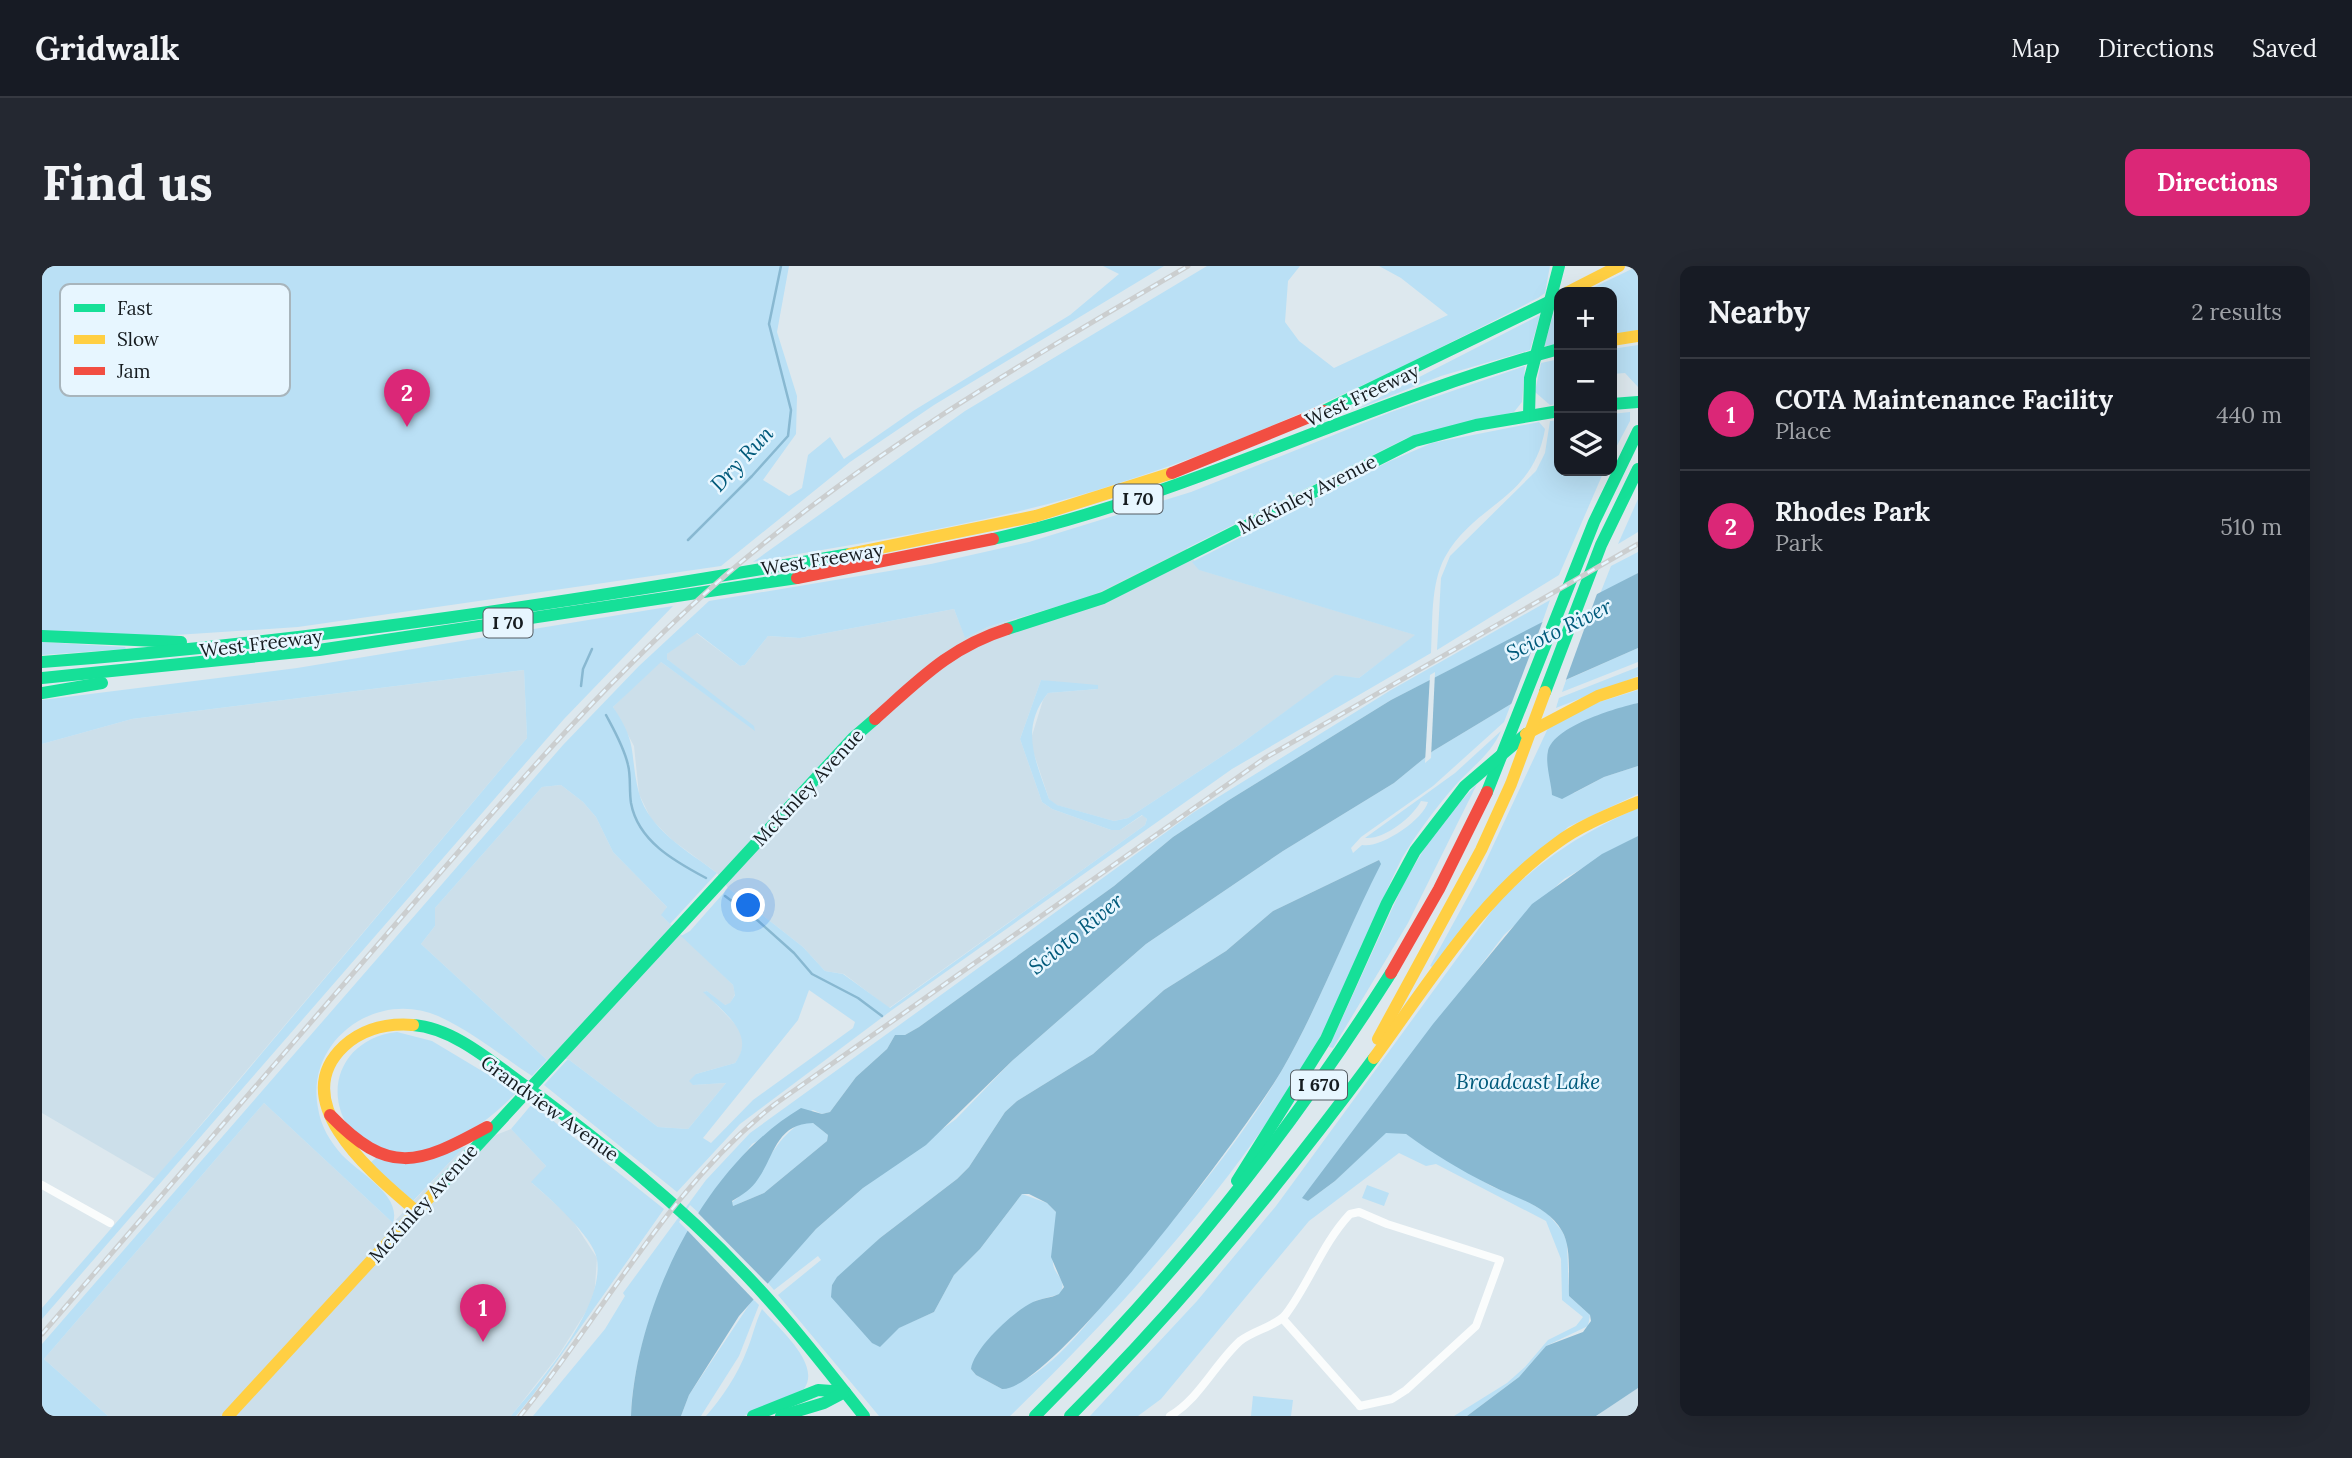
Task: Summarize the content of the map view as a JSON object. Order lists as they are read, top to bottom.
{
  "streets": {
    "main road": [
      "West Freeway",
      "McKinley Avenue",
      "I 70",
      "I 670",
      "Grandview Avenue"
    ]
  },
  "crossings": [
    ["McKinley Avenue", "Grandview Avenue"]
  ],
  "water": ["Dry Run", "Scioto River", "Broadcast Lake"],
  "legend": ["Fast", "Slow", "Jam"],
  "page": {
    "header": "Gridwalk",
    "nav": ["Map", "Directions", "Saved"],
    "buttons": "Directions",
    "title": "Find us",
    "heading": ["Nearby", "2 results"],
    "map_buttons": ["+", "−"],
    "list": [
      {
        "mark": "1",
        "name": "COTA Maintenance Facility",
        "note": "Place",
        "value": "440 m"
      },
      {
        "mark": "2",
        "name": "Rhodes Park",
        "note": "Park",
        "value": "510 m"
      }
    ],
    "pins": ["2", "1"]
  }
}
